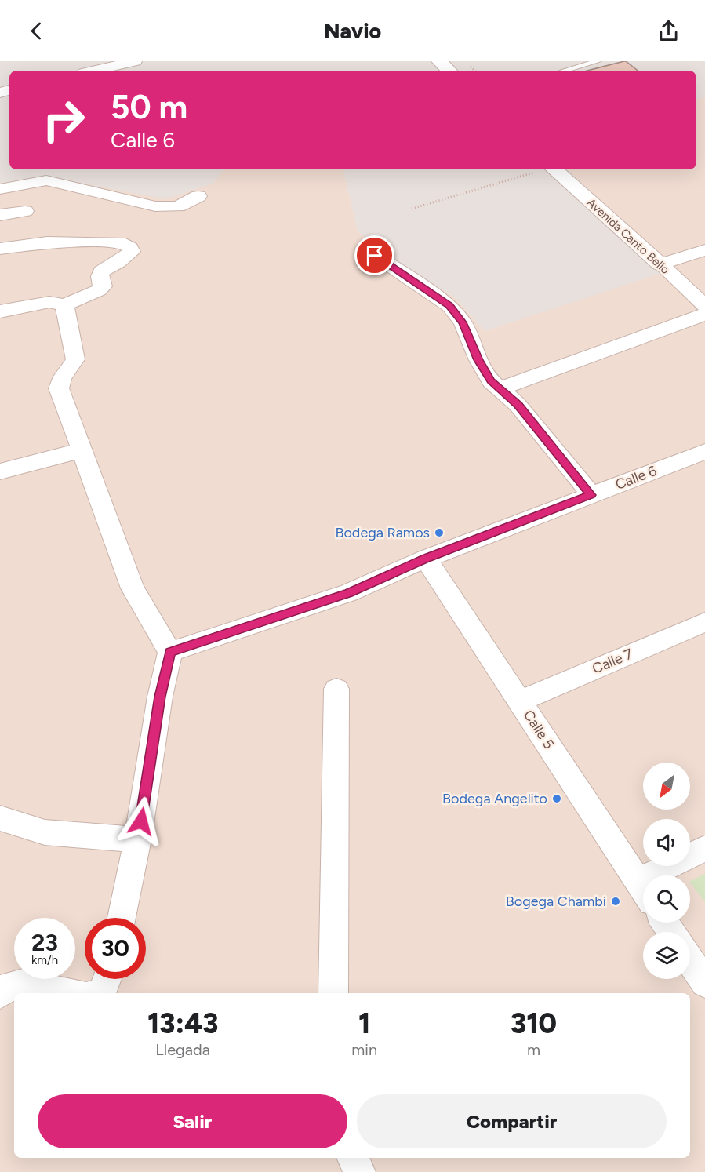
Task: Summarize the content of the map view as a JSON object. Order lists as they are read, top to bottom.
{
  "streets": {
    "street": [
      "Avenida Canto Bello",
      "Calle 6",
      "Calle 7",
      "Calle 5"
    ]
  },
  "crossings": [
    ["Calle 6", "Calle 5"],
    ["Calle 7", "Calle 5"]
  ],
  "places": ["Bodega Ramos", "Bodega Angelito", "Bogega Chambi"],
  "north": "bottom left",
  "page": {
    "header": "Navio",
    "turn": ["50 m", "Calle 6"],
    "speed": "23 km/h",
    "limit": "30",
    "eta": [
      "13:43",
      "Llegada",
      "1",
      "min",
      "310",
      "m"
    ],
    "buttons": ["Salir", "Compartir"]
  }
}
